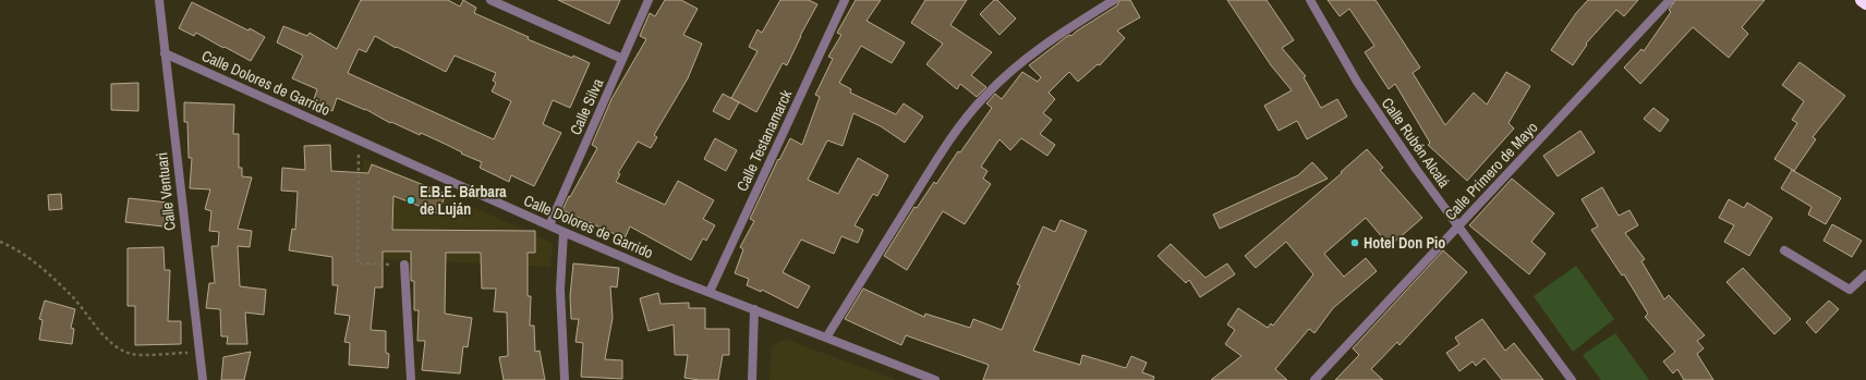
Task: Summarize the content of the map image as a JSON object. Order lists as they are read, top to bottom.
{
  "streets": {
    "street": [
      "Calle Dolores de Garrido",
      "Calle Silva",
      "Calle Testanamarck",
      "Calle Rubén Alcalá",
      "Calle Primero de Mayo",
      "Calle Ventuari"
    ]
  },
  "crossings": [
    ["Calle Dolores de Garrido", "Calle Silva"],
    ["Calle Dolores de Garrido", "Calle Testanamarck"],
    ["Calle Dolores de Garrido", "Calle Ventuari"],
    ["Calle Rubén Alcalá", "Calle Primero de Mayo"]
  ],
  "places": ["E.B.E. Bárbara de Luján", "Hotel Don Pio"]
}
